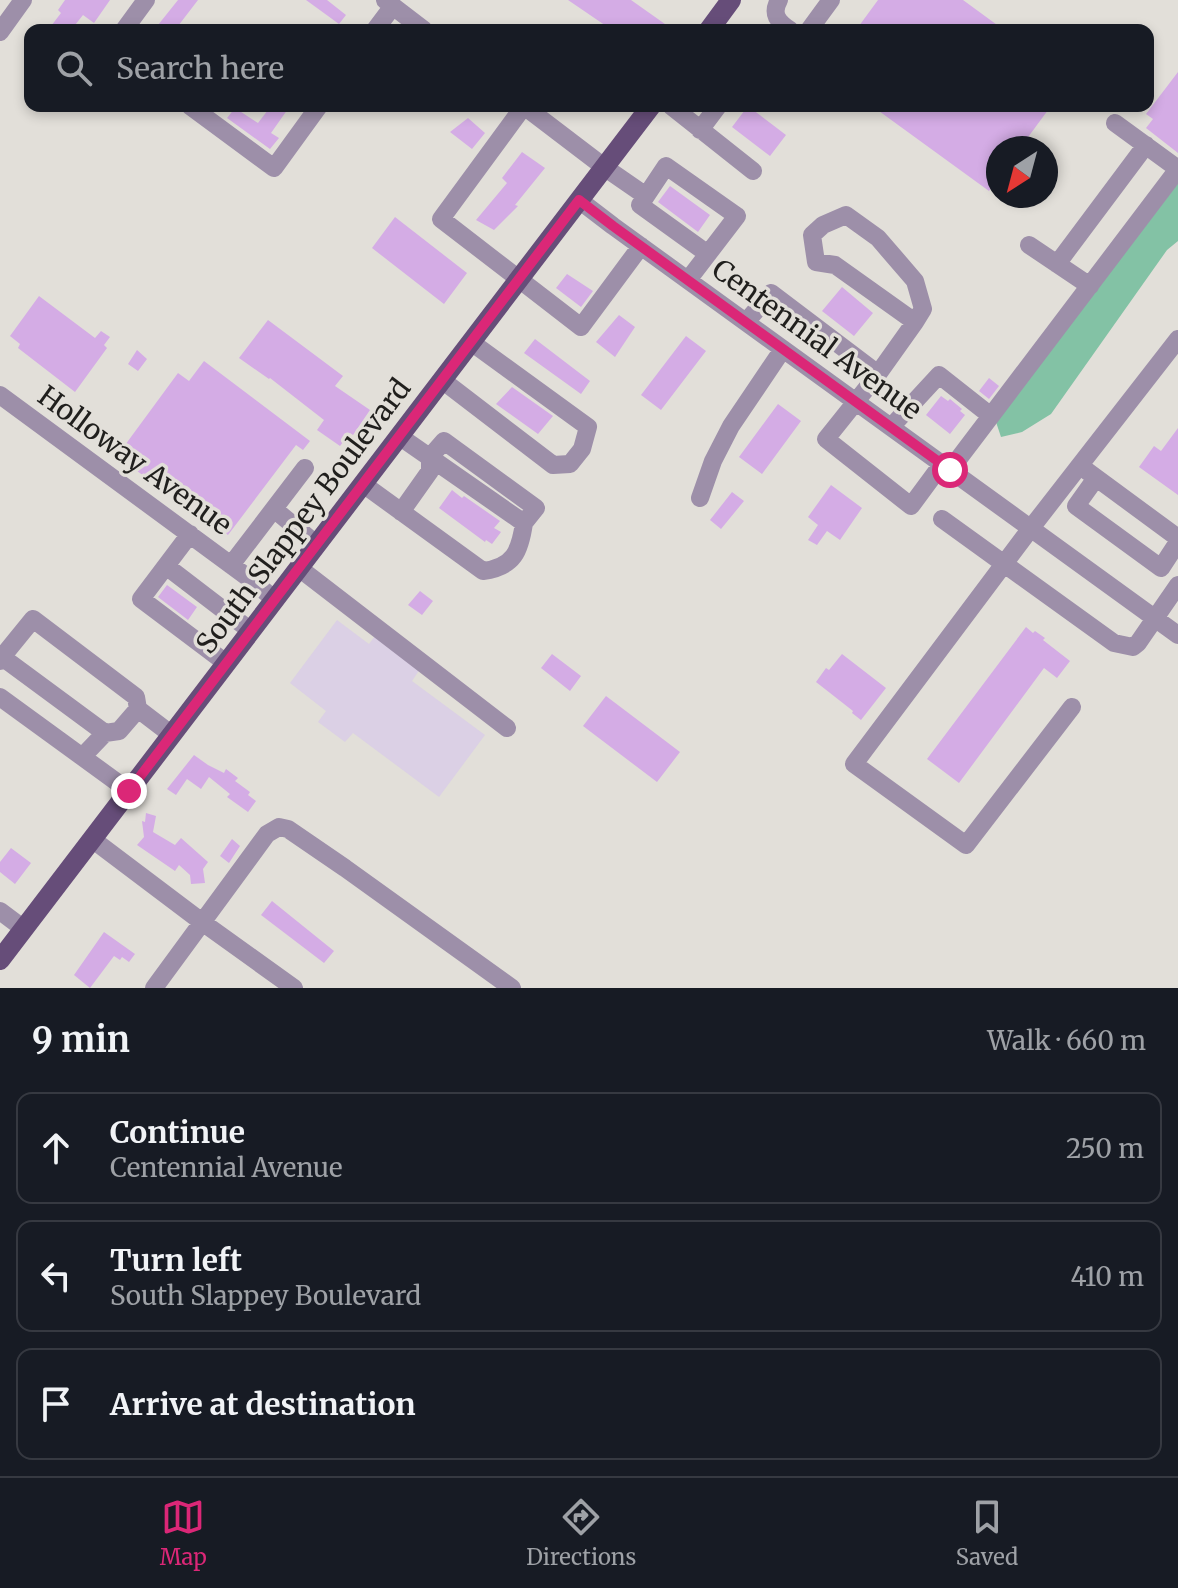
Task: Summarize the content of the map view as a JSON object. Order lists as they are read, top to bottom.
{
  "streets": {
    "main road": ["South Slappey Boulevard"],
    "street": ["Centennial Avenue", "Holloway Avenue"]
  },
  "crossings": [
    ["Centennial Avenue", "South Slappey Boulevard"],
    ["Holloway Avenue", "South Slappey Boulevard"]
  ],
  "north": "bottom left",
  "page": {
    "search": "Search here",
    "heading": ["9 min", "Walk · 660 m"],
    "list": [
      ["Continue", "Centennial Avenue", "250 m"],
      ["Turn left", "South Slappey Boulevard", "410 m"],
      "Arrive at destination"
    ],
    "nav": ["Map", "Directions", "Saved"]
  }
}
